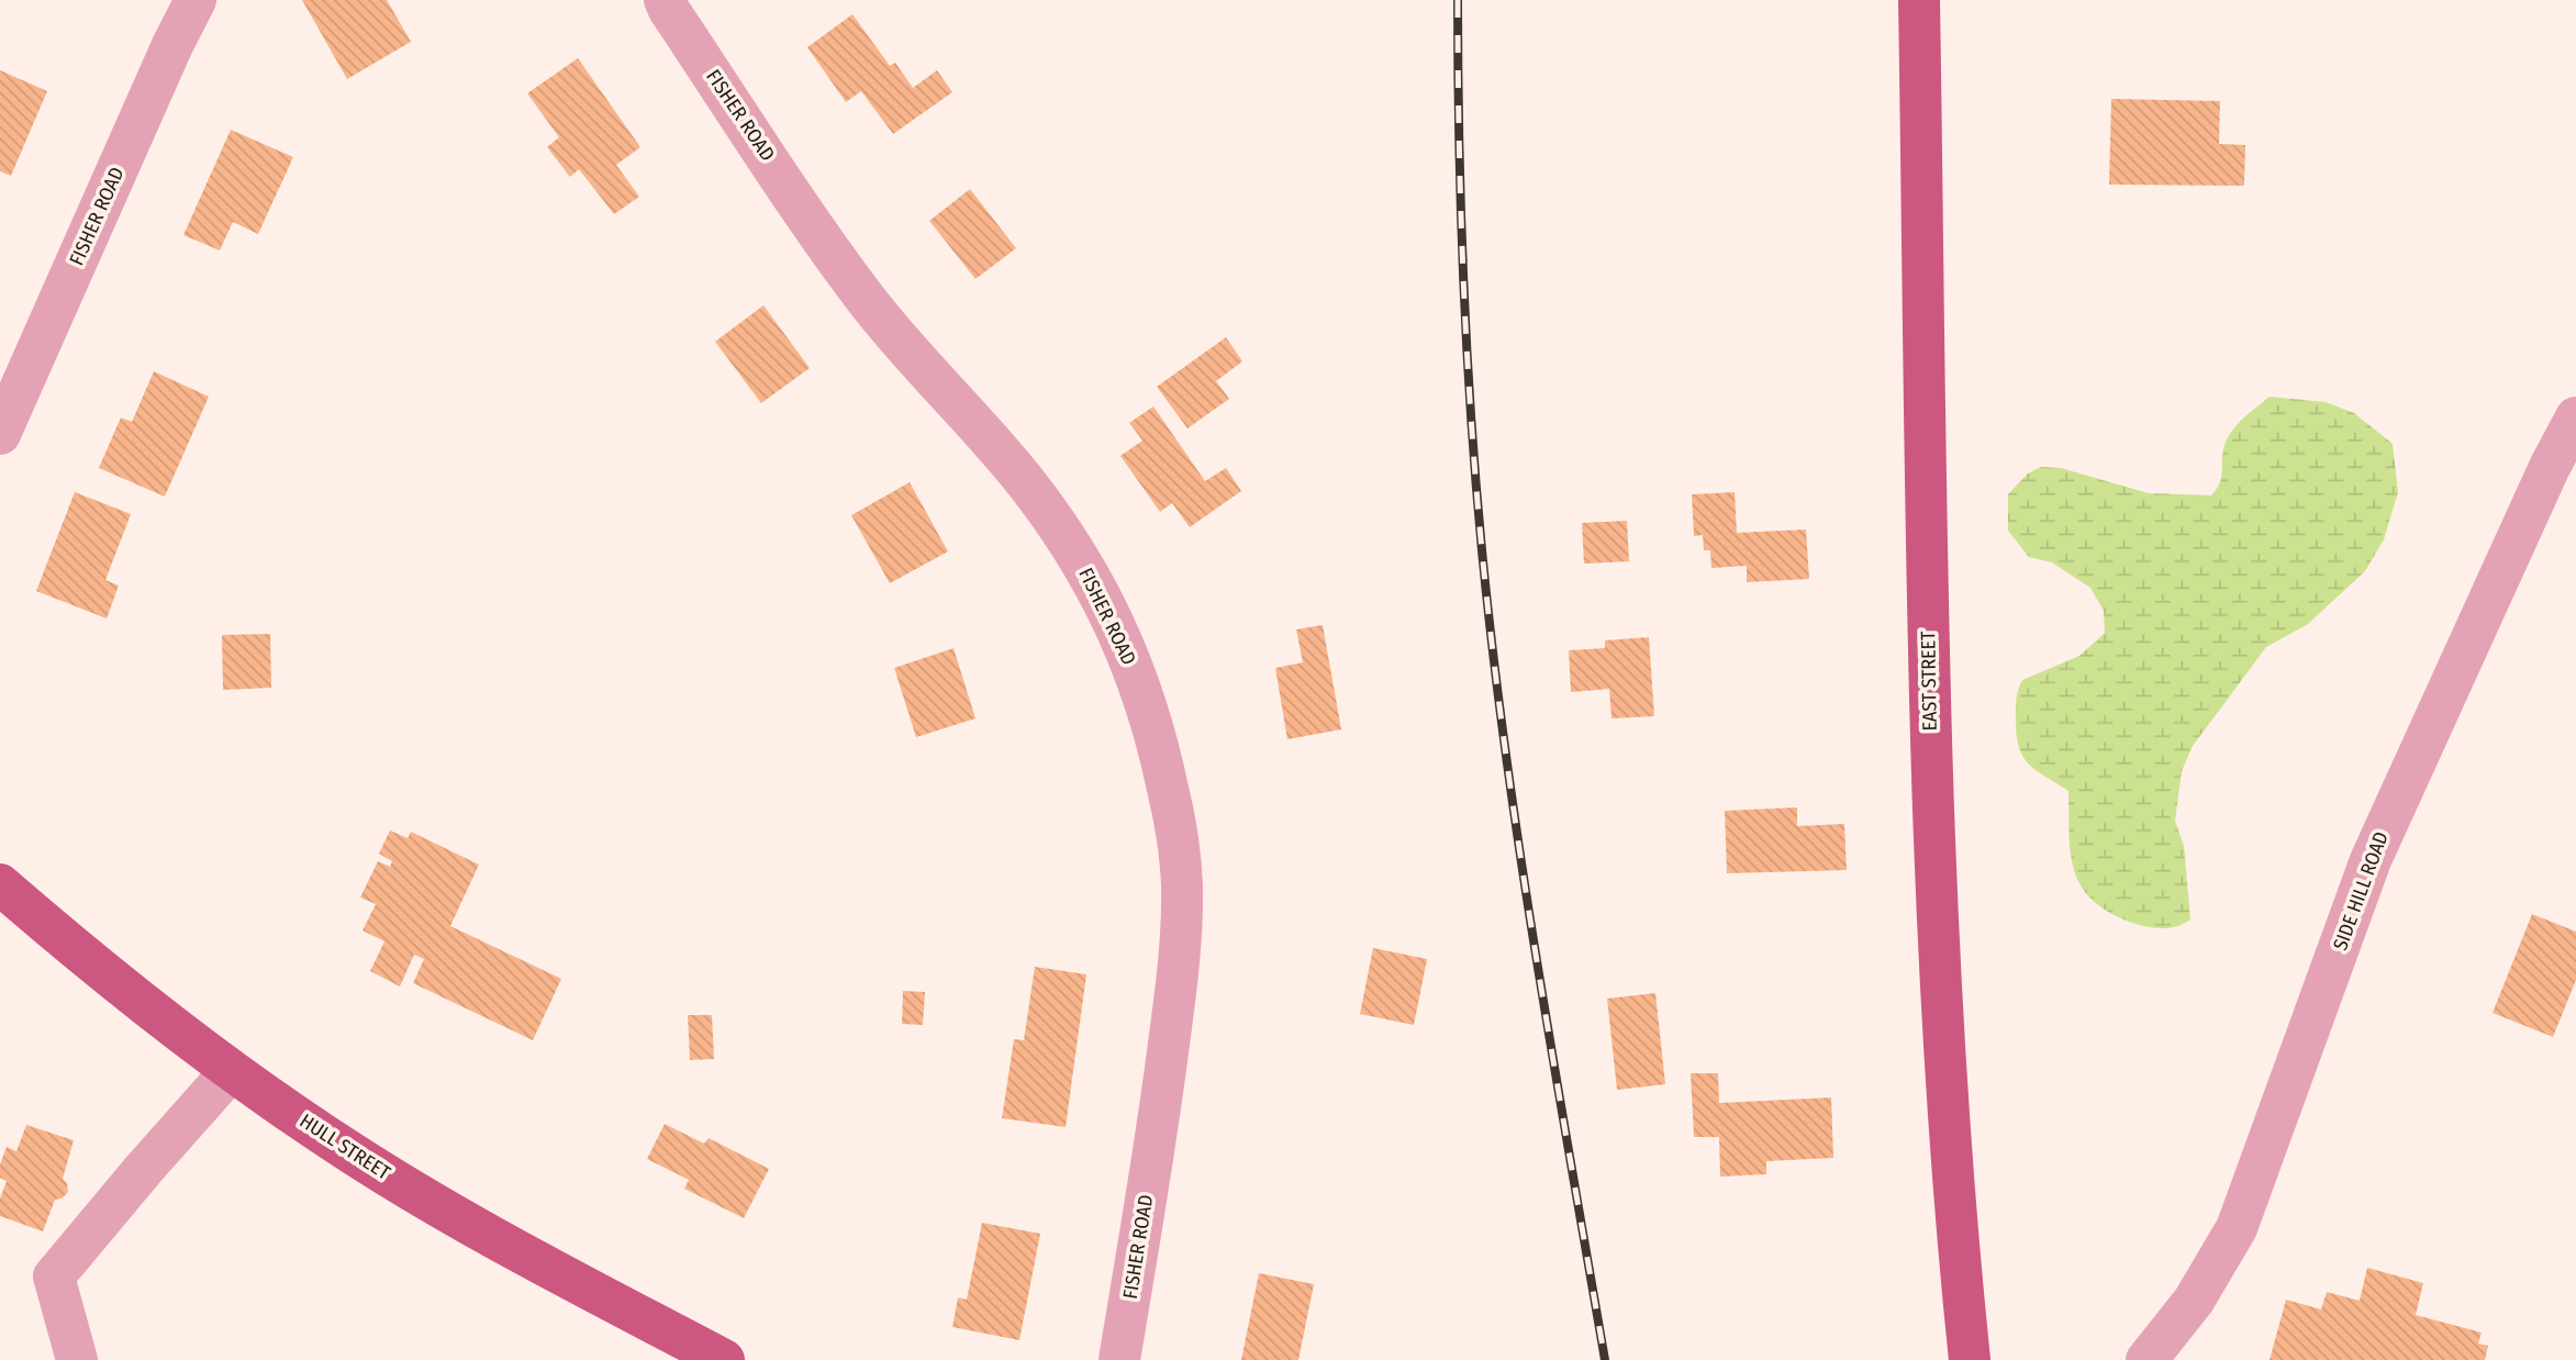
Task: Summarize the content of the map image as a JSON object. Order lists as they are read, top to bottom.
{
  "streets": {
    "main road": ["EAST STREET", "HULL STREET"],
    "street": ["FISHER ROAD", "SIDE HILL ROAD"]
  }
}
